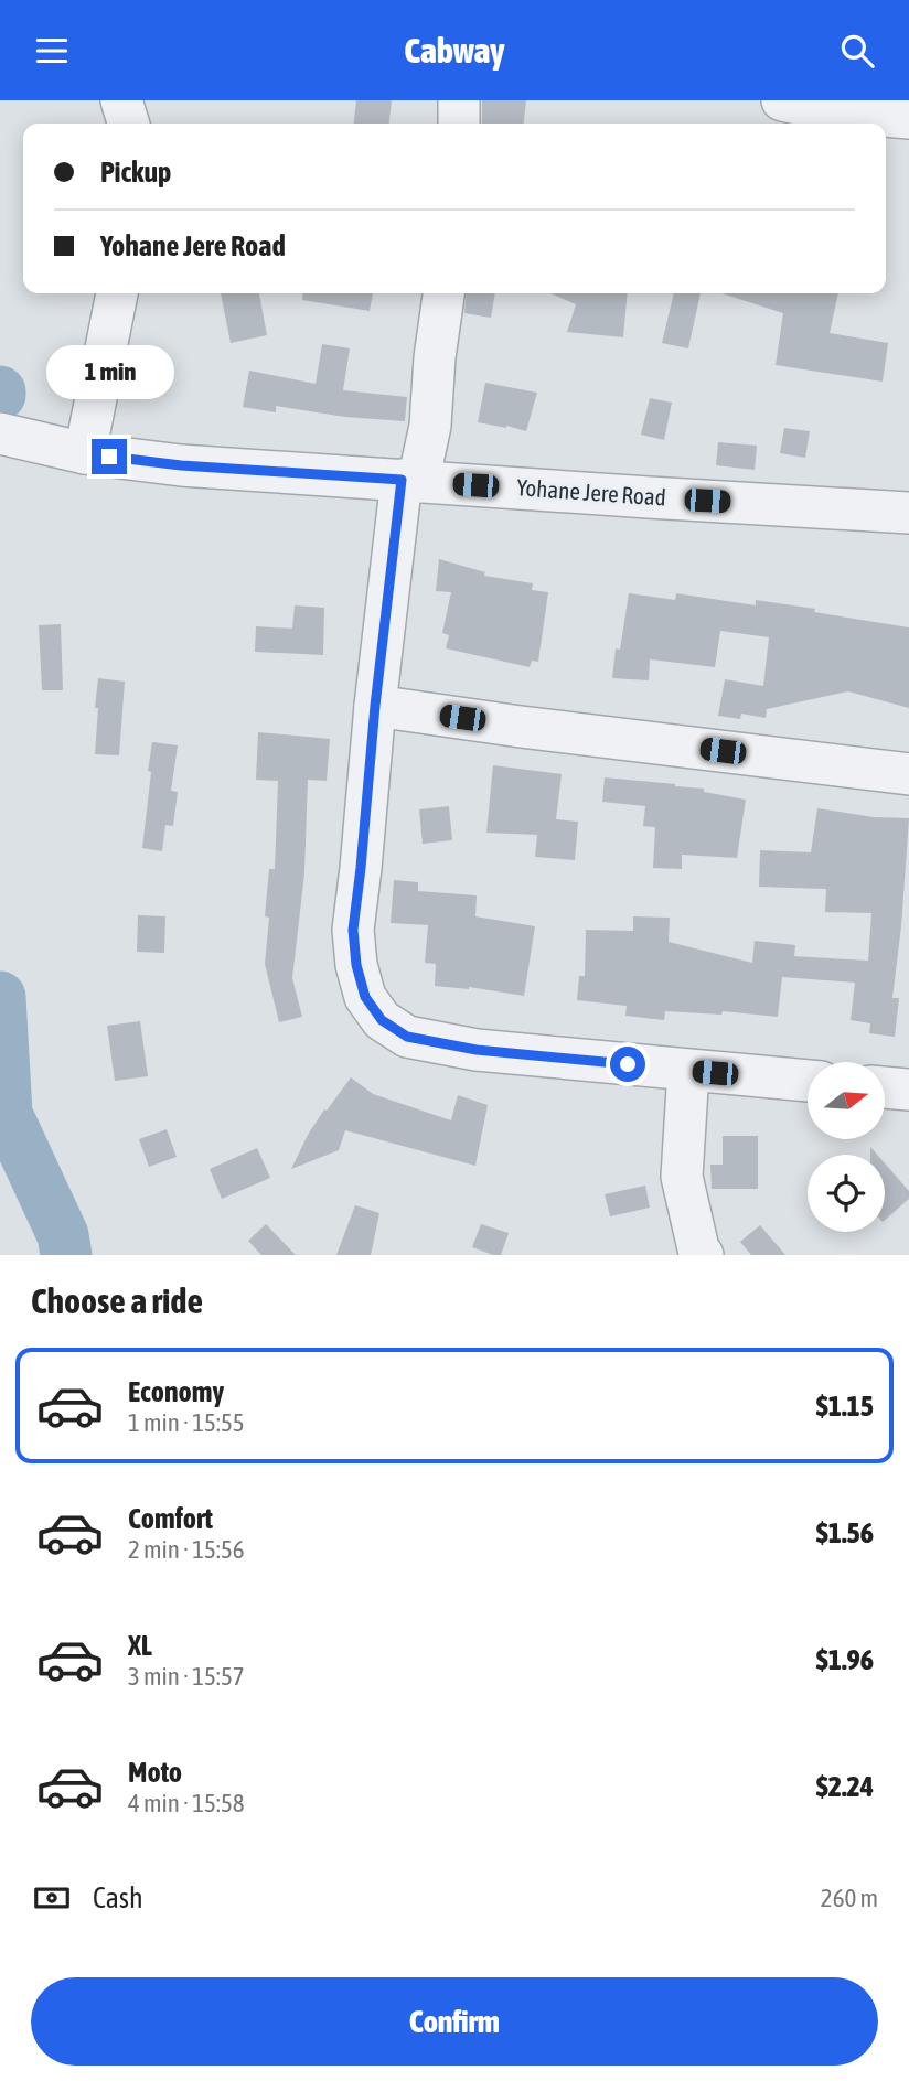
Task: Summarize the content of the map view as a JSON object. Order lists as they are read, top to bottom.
{
  "streets": {
    "street": ["Yohane Jere Road"]
  },
  "north": "right",
  "page": {
    "header": "Cabway",
    "banner": ["Pickup", "Yohane Jere Road"],
    "bubble": "1 min",
    "heading": "Choose a ride",
    "list": [
      {
        "name": "Economy",
        "note": "1 min · 15:55",
        "value": "$1.15"
      },
      {
        "name": "Comfort",
        "note": "2 min · 15:56",
        "value": "$1.56"
      },
      {
        "name": "XL",
        "note": "3 min · 15:57",
        "value": "$1.96"
      },
      {
        "name": "Moto",
        "note": "4 min · 15:58",
        "value": "$2.24"
      }
    ],
    "pay": ["Cash", "260 m"],
    "buttons": "Confirm"
  }
}
